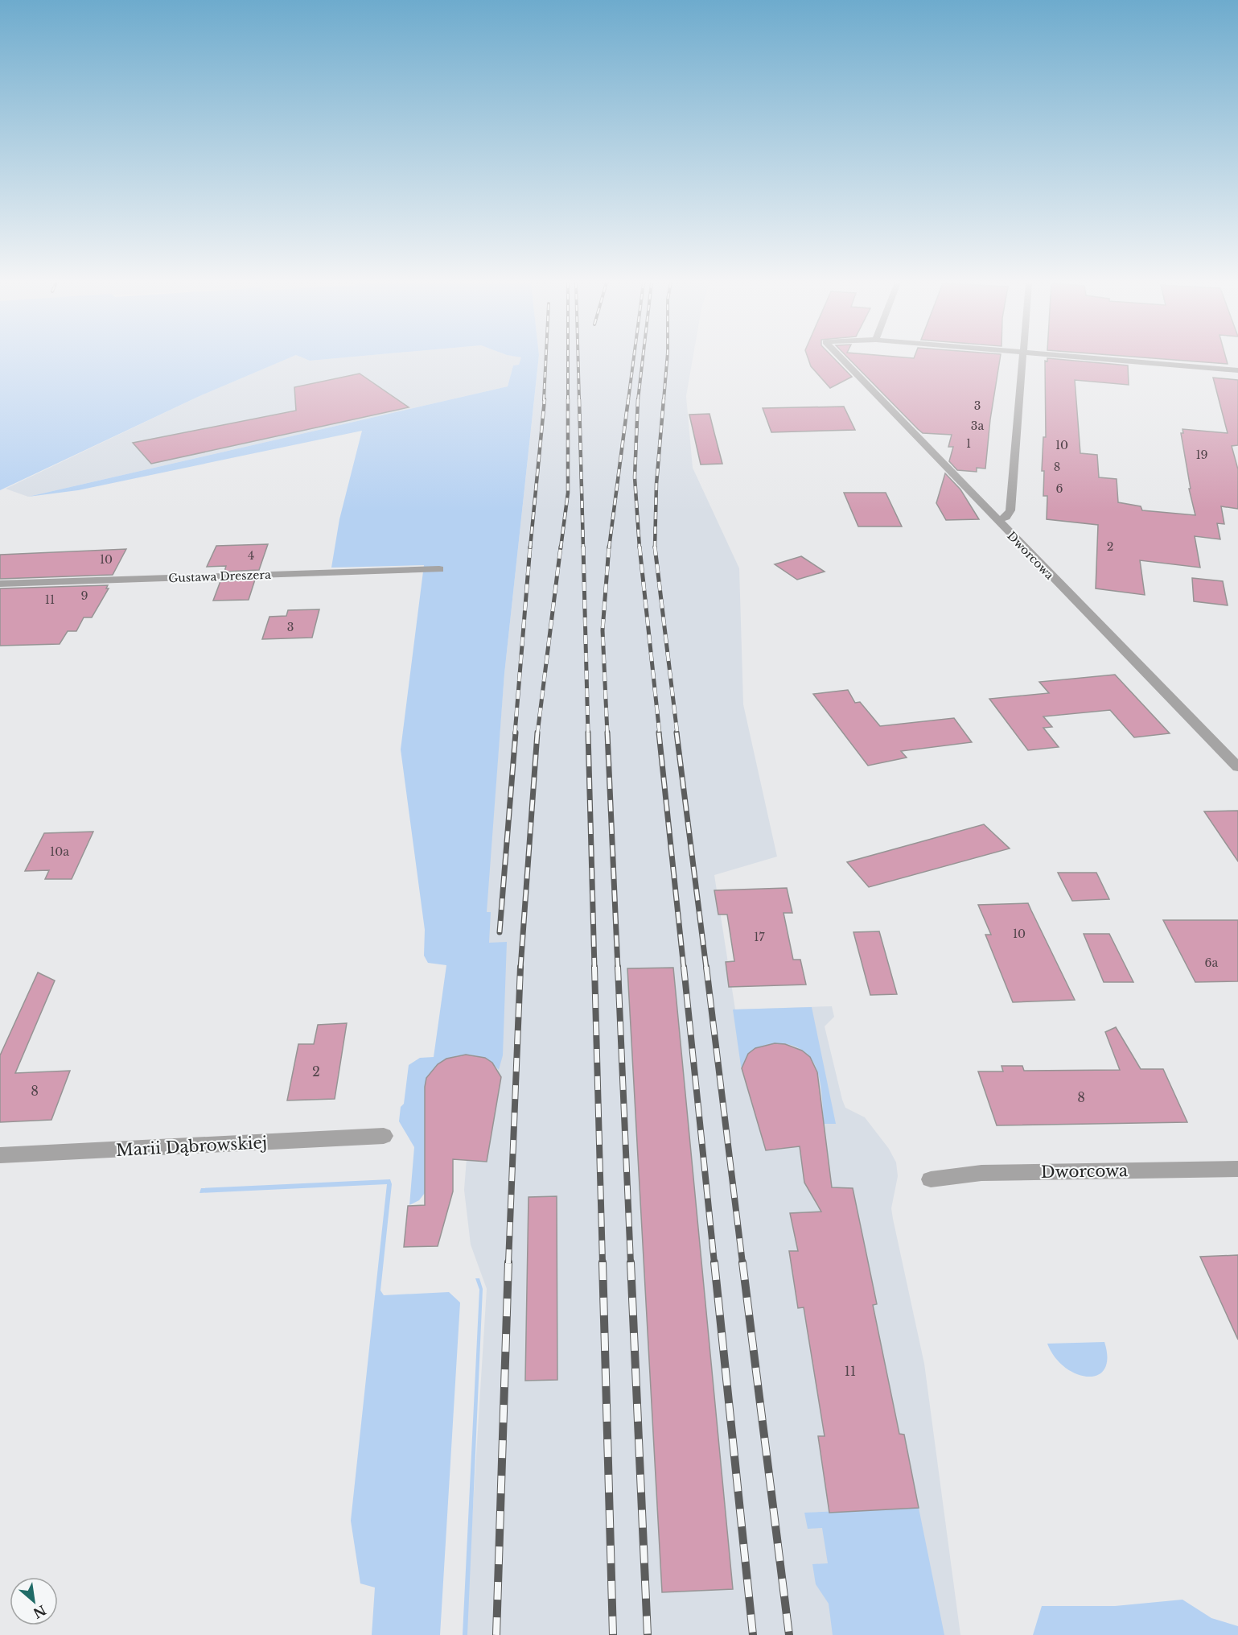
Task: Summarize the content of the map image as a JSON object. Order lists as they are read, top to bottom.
{
  "streets": {
    "street": ["Dworcowa", "Gustawa Dreszera", "Marii Dąbrowskiej"]
  },
  "house_numbers": [
    "3",
    "3a",
    "1",
    "10",
    "19",
    "8",
    "6",
    "2",
    "4",
    "10",
    "9",
    "11",
    "3",
    "10a",
    "10",
    "17",
    "6a",
    "2",
    "8",
    "8",
    "11"
  ],
  "north": "bottom right"
}
